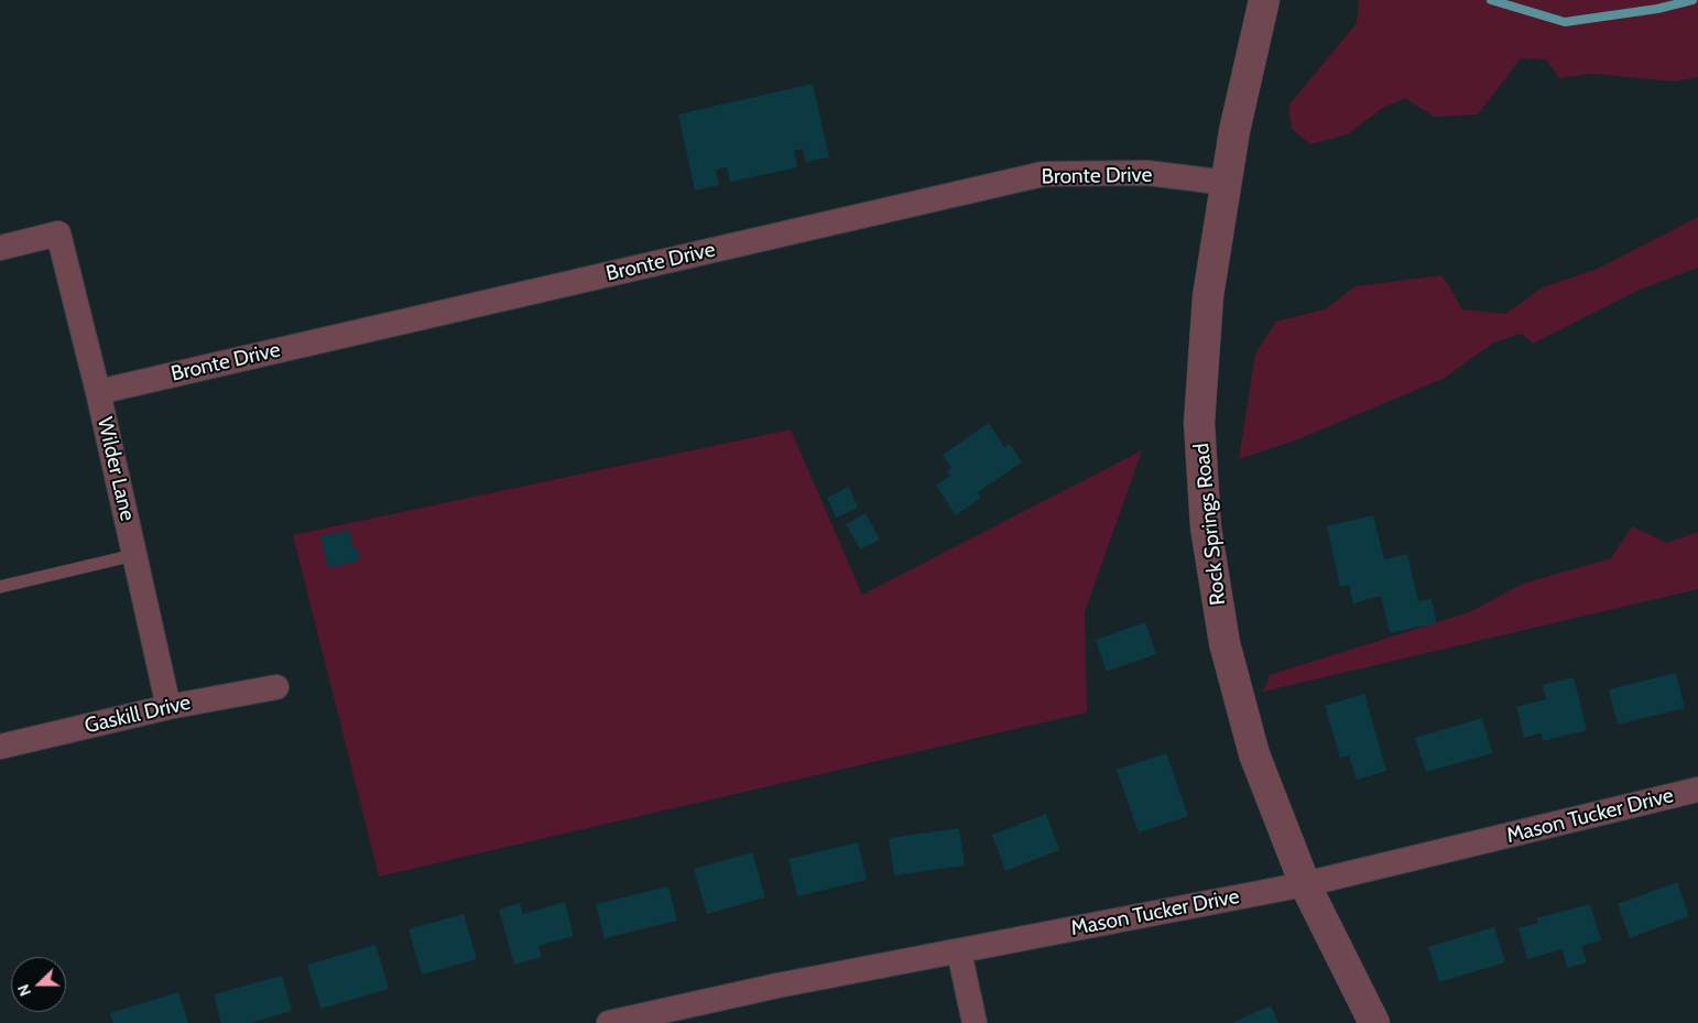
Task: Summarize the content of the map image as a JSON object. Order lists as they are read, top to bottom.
{
  "streets": {
    "street": [
      "Bronte Drive",
      "Wilder Lane",
      "Rock Springs Road",
      "Gaskill Drive",
      "Mason Tucker Drive"
    ]
  },
  "crossings": [
    ["Bronte Drive", "Wilder Lane"],
    ["Bronte Drive", "Rock Springs Road"],
    ["Wilder Lane", "Gaskill Drive"],
    ["Rock Springs Road", "Mason Tucker Drive"]
  ],
  "north": "left"
}
